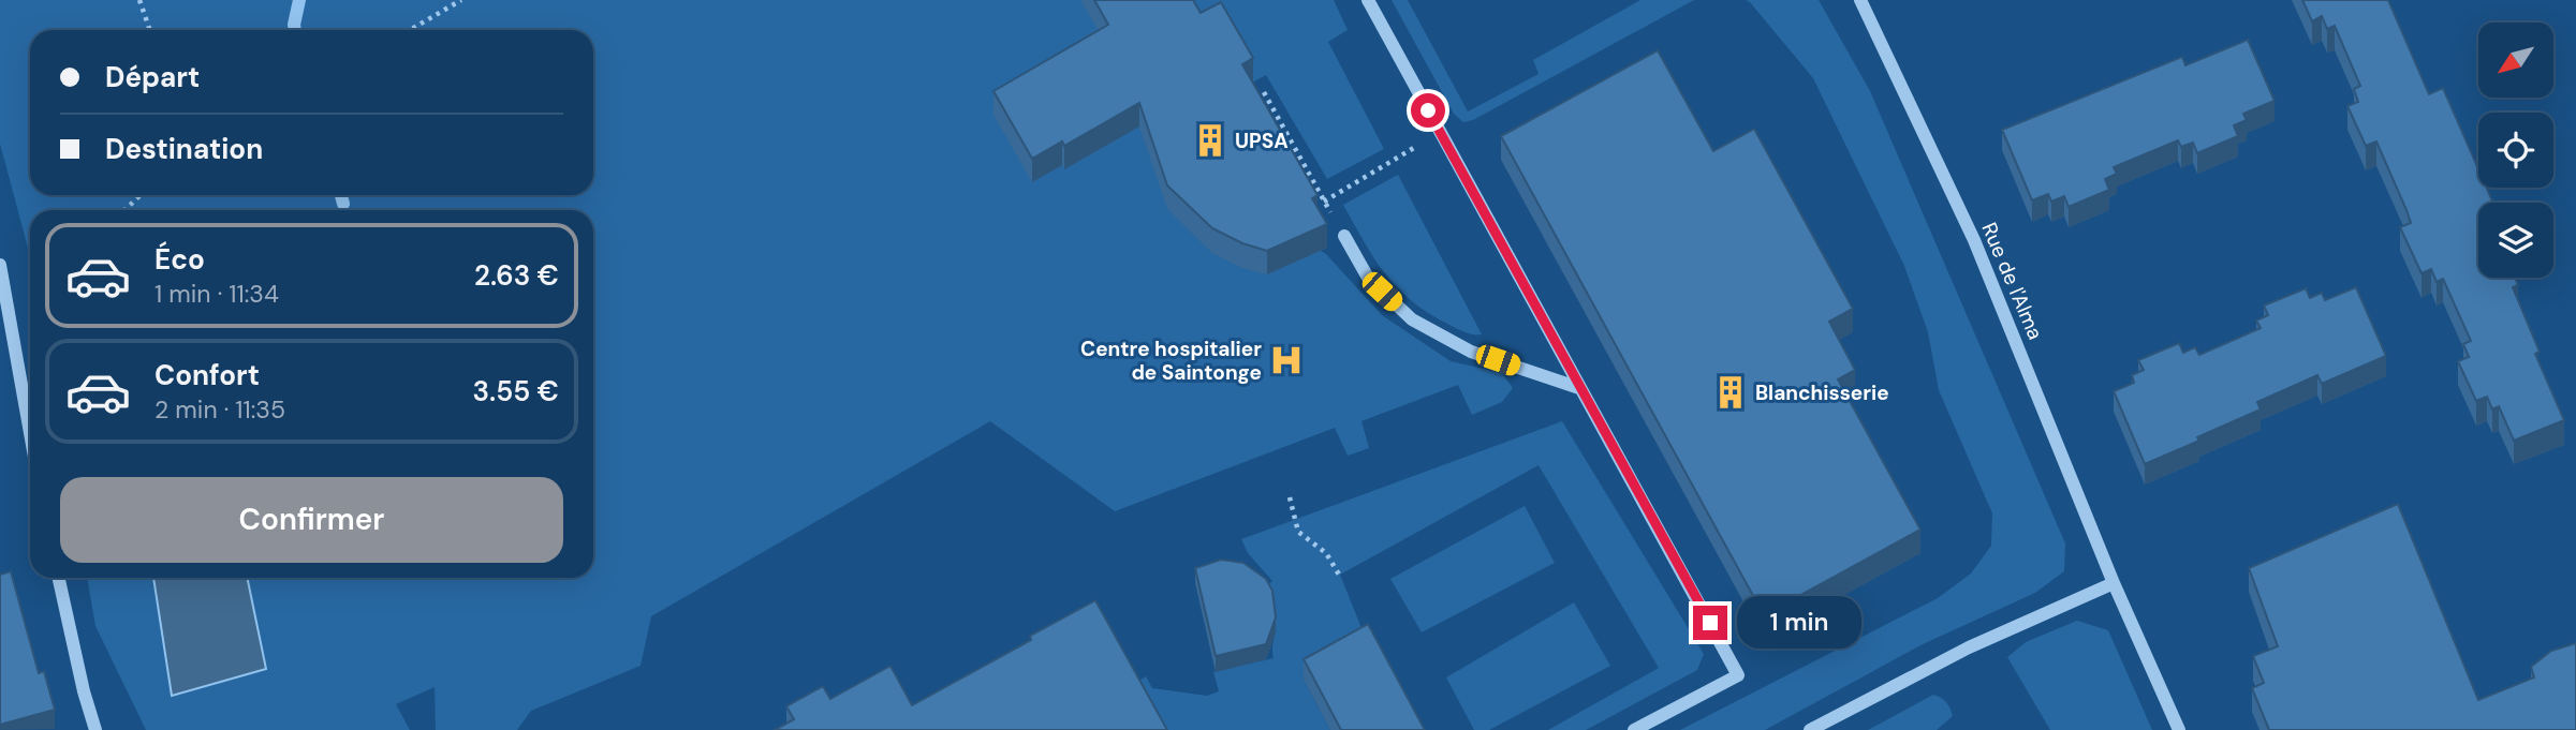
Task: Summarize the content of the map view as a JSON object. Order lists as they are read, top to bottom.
{
  "streets": {
    "street": ["Rue de l'Alma"]
  },
  "places": {
    "building": ["UPSA", "Blanchisserie"],
    "hospital": ["Centre hospitalier de Saintonge"]
  },
  "north": "bottom left",
  "page": {
    "banner": ["Départ", "Destination"],
    "list": [
      {
        "name": "Éco",
        "note": "1 min · 11:34",
        "value": "2.63 €"
      },
      {
        "name": "Confort",
        "note": "2 min · 11:35",
        "value": "3.55 €"
      }
    ],
    "buttons": "Confirmer",
    "bubble": "1 min"
  }
}
